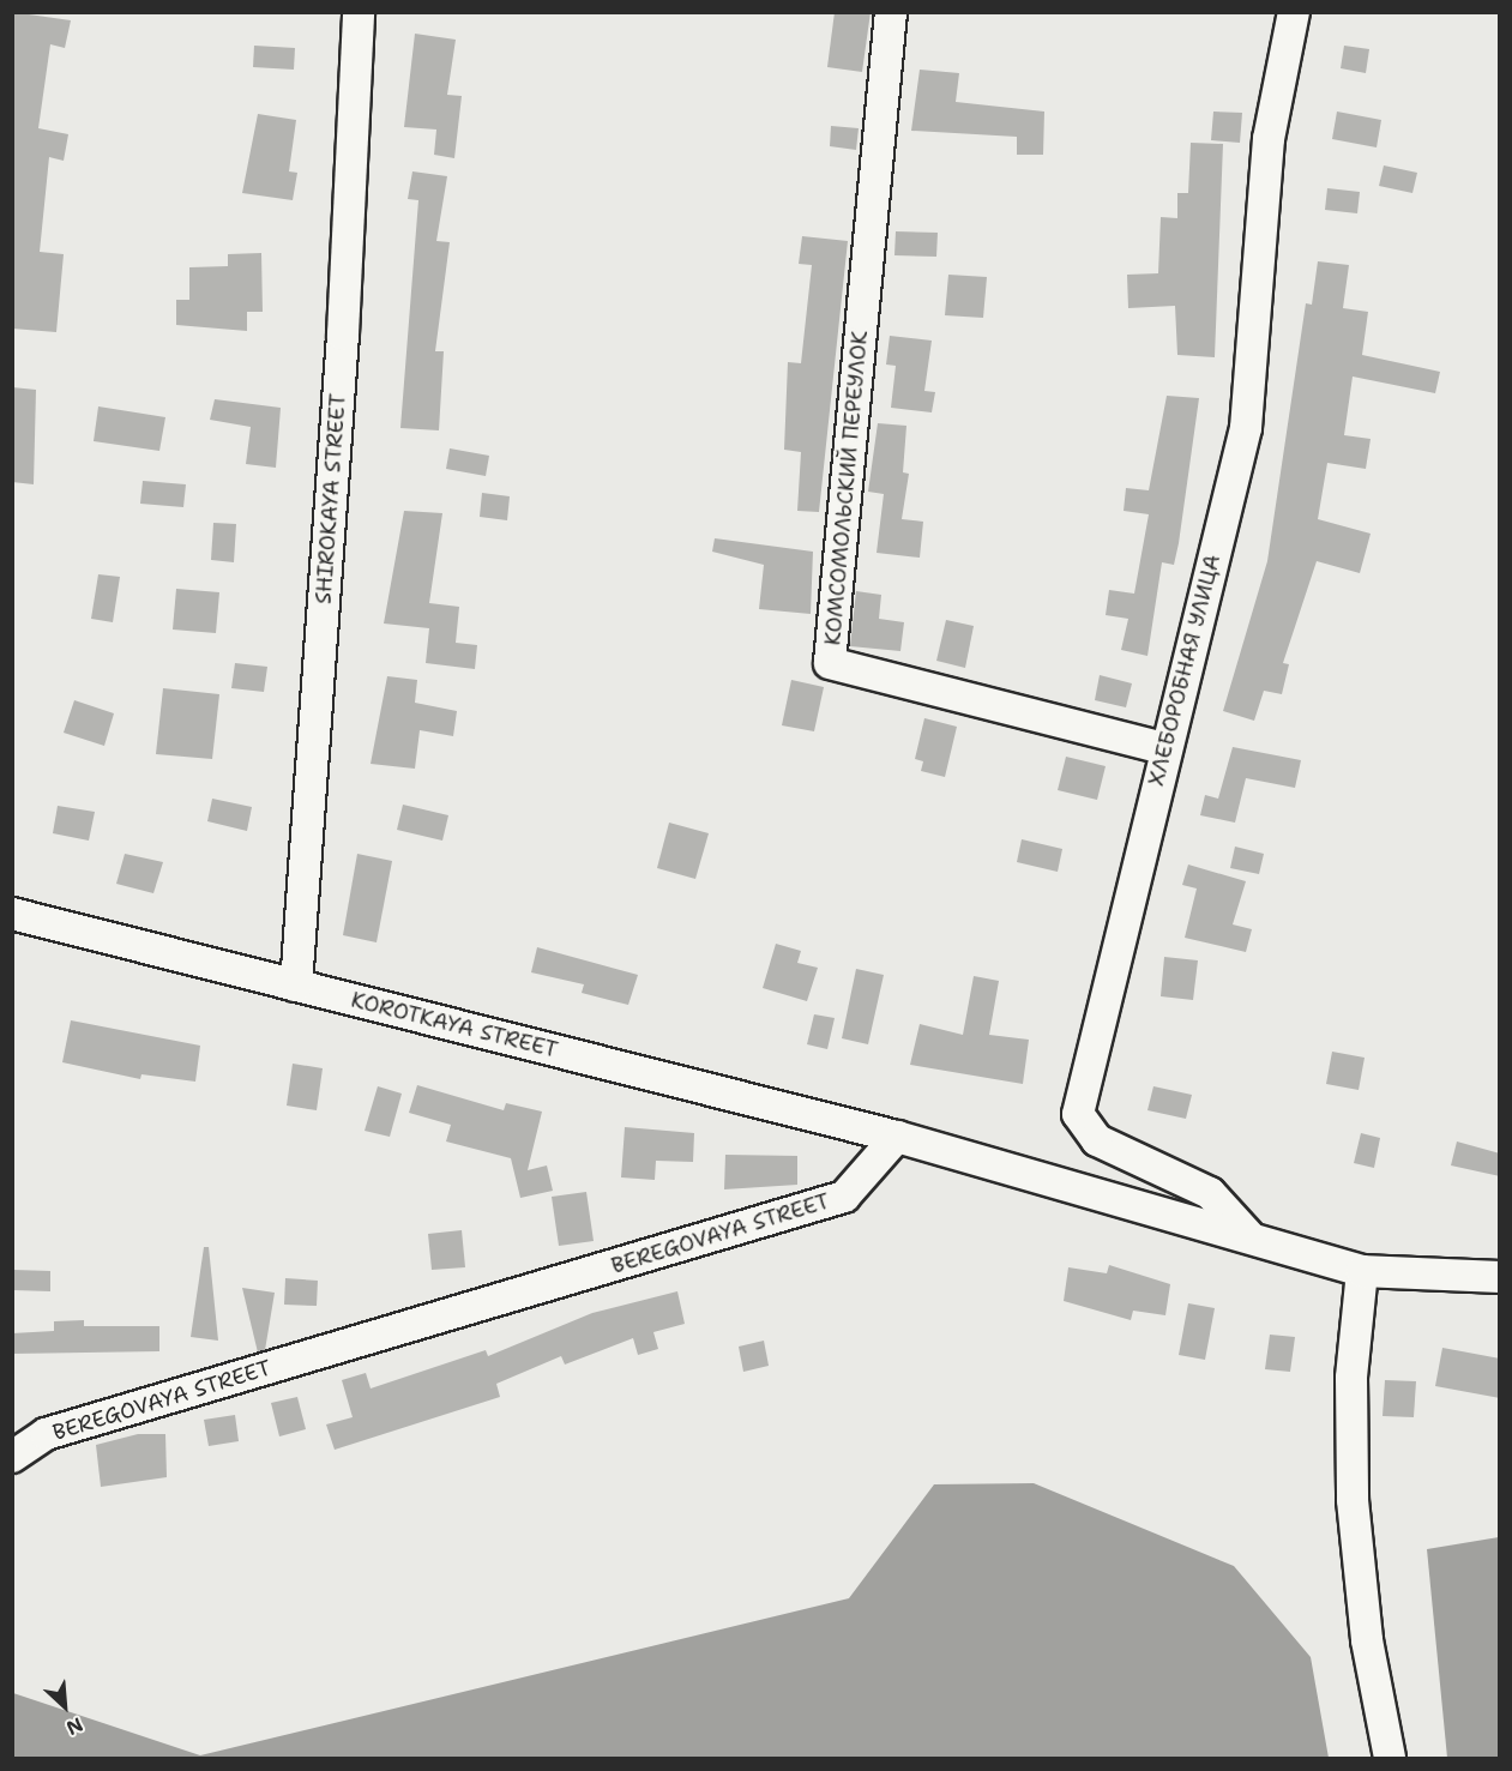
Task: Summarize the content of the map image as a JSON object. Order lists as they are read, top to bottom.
{
  "streets": {
    "street": [
      "КОМСОМОЛЬСКИЙ ПЕРЕУЛОК",
      "SHIROKAYA STREET",
      "ХЛЕБОРОБНАЯ УЛИЦА",
      "KOROTKAYA STREET",
      "BEREGOVAYA STREET"
    ]
  },
  "crossings": [
    ["КОМСОМОЛЬСКИЙ ПЕРЕУЛОК", "ХЛЕБОРОБНАЯ УЛИЦА"],
    ["SHIROKAYA STREET", "KOROTKAYA STREET"],
    ["KOROTKAYA STREET", "BEREGOVAYA STREET"]
  ],
  "north": "bottom right"
}
